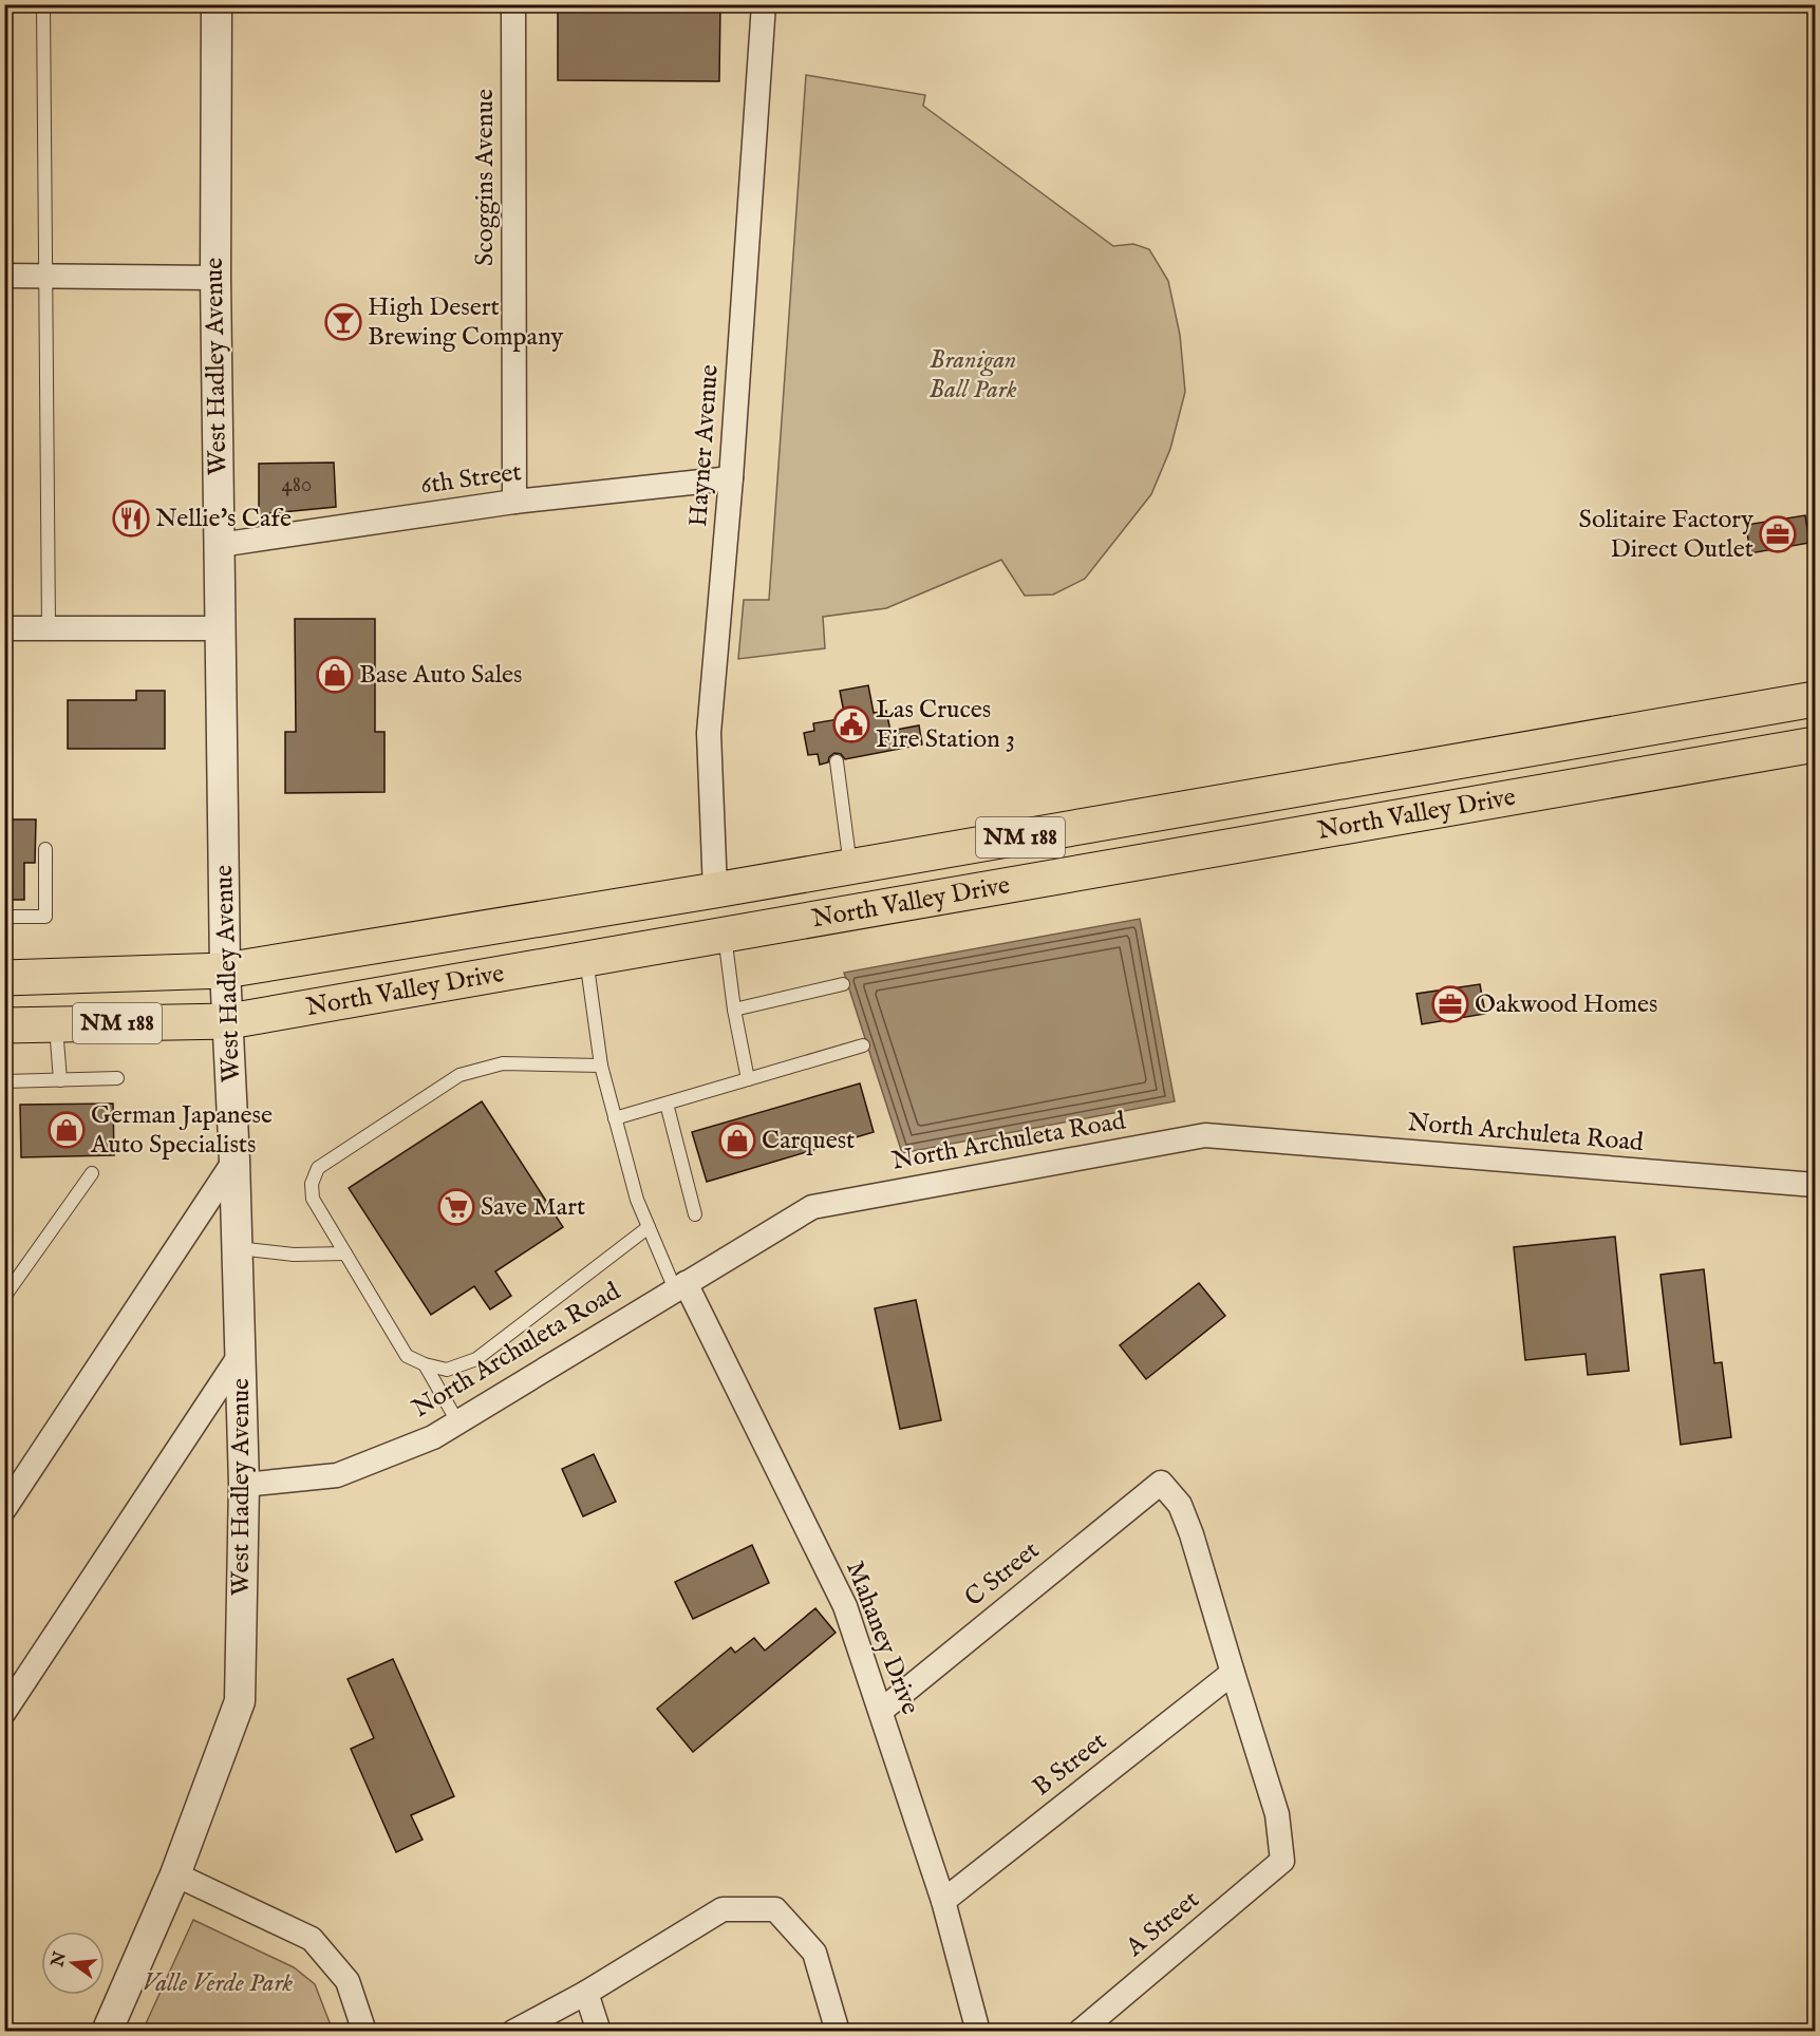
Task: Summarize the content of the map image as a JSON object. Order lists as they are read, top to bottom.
{
  "streets": {
    "main road": ["North Valley Drive", "NM 188"],
    "street": [
      "Scoggins Avenue",
      "West Hadley Avenue",
      "Hayner Avenue",
      "6th Street",
      "North Archuleta Road",
      "C Street",
      "Mahaney Drive",
      "B Street",
      "A Street"
    ]
  },
  "crossings": [
    ["Scoggins Avenue", "6th Street"],
    ["West Hadley Avenue", "6th Street"],
    ["West Hadley Avenue", "North Valley Drive"],
    ["West Hadley Avenue", "North Archuleta Road"],
    ["Hayner Avenue", "6th Street"],
    ["Hayner Avenue", "North Valley Drive"],
    ["North Archuleta Road", "Mahaney Drive"],
    ["C Street", "Mahaney Drive"],
    ["C Street", "B Street"],
    ["C Street", "A Street"],
    ["Mahaney Drive", "B Street"],
    ["B Street", "A Street"]
  ],
  "parks": ["Branigan Ball Park", "Valle Verde Park"],
  "places": {
    "bar": ["High Desert Brewing Company"],
    "restaurant": ["Nellie's Cafe"],
    "office": ["Solitaire Factory Direct Outlet", "Oakwood Homes"],
    "shop": ["Base Auto Sales", "German Japanese Auto Specialists", "Carquest"],
    "public building": ["Las Cruces Fire Station 3"],
    "supermarket": ["Save Mart"]
  },
  "house_numbers": ["480"],
  "north": "left"
}
